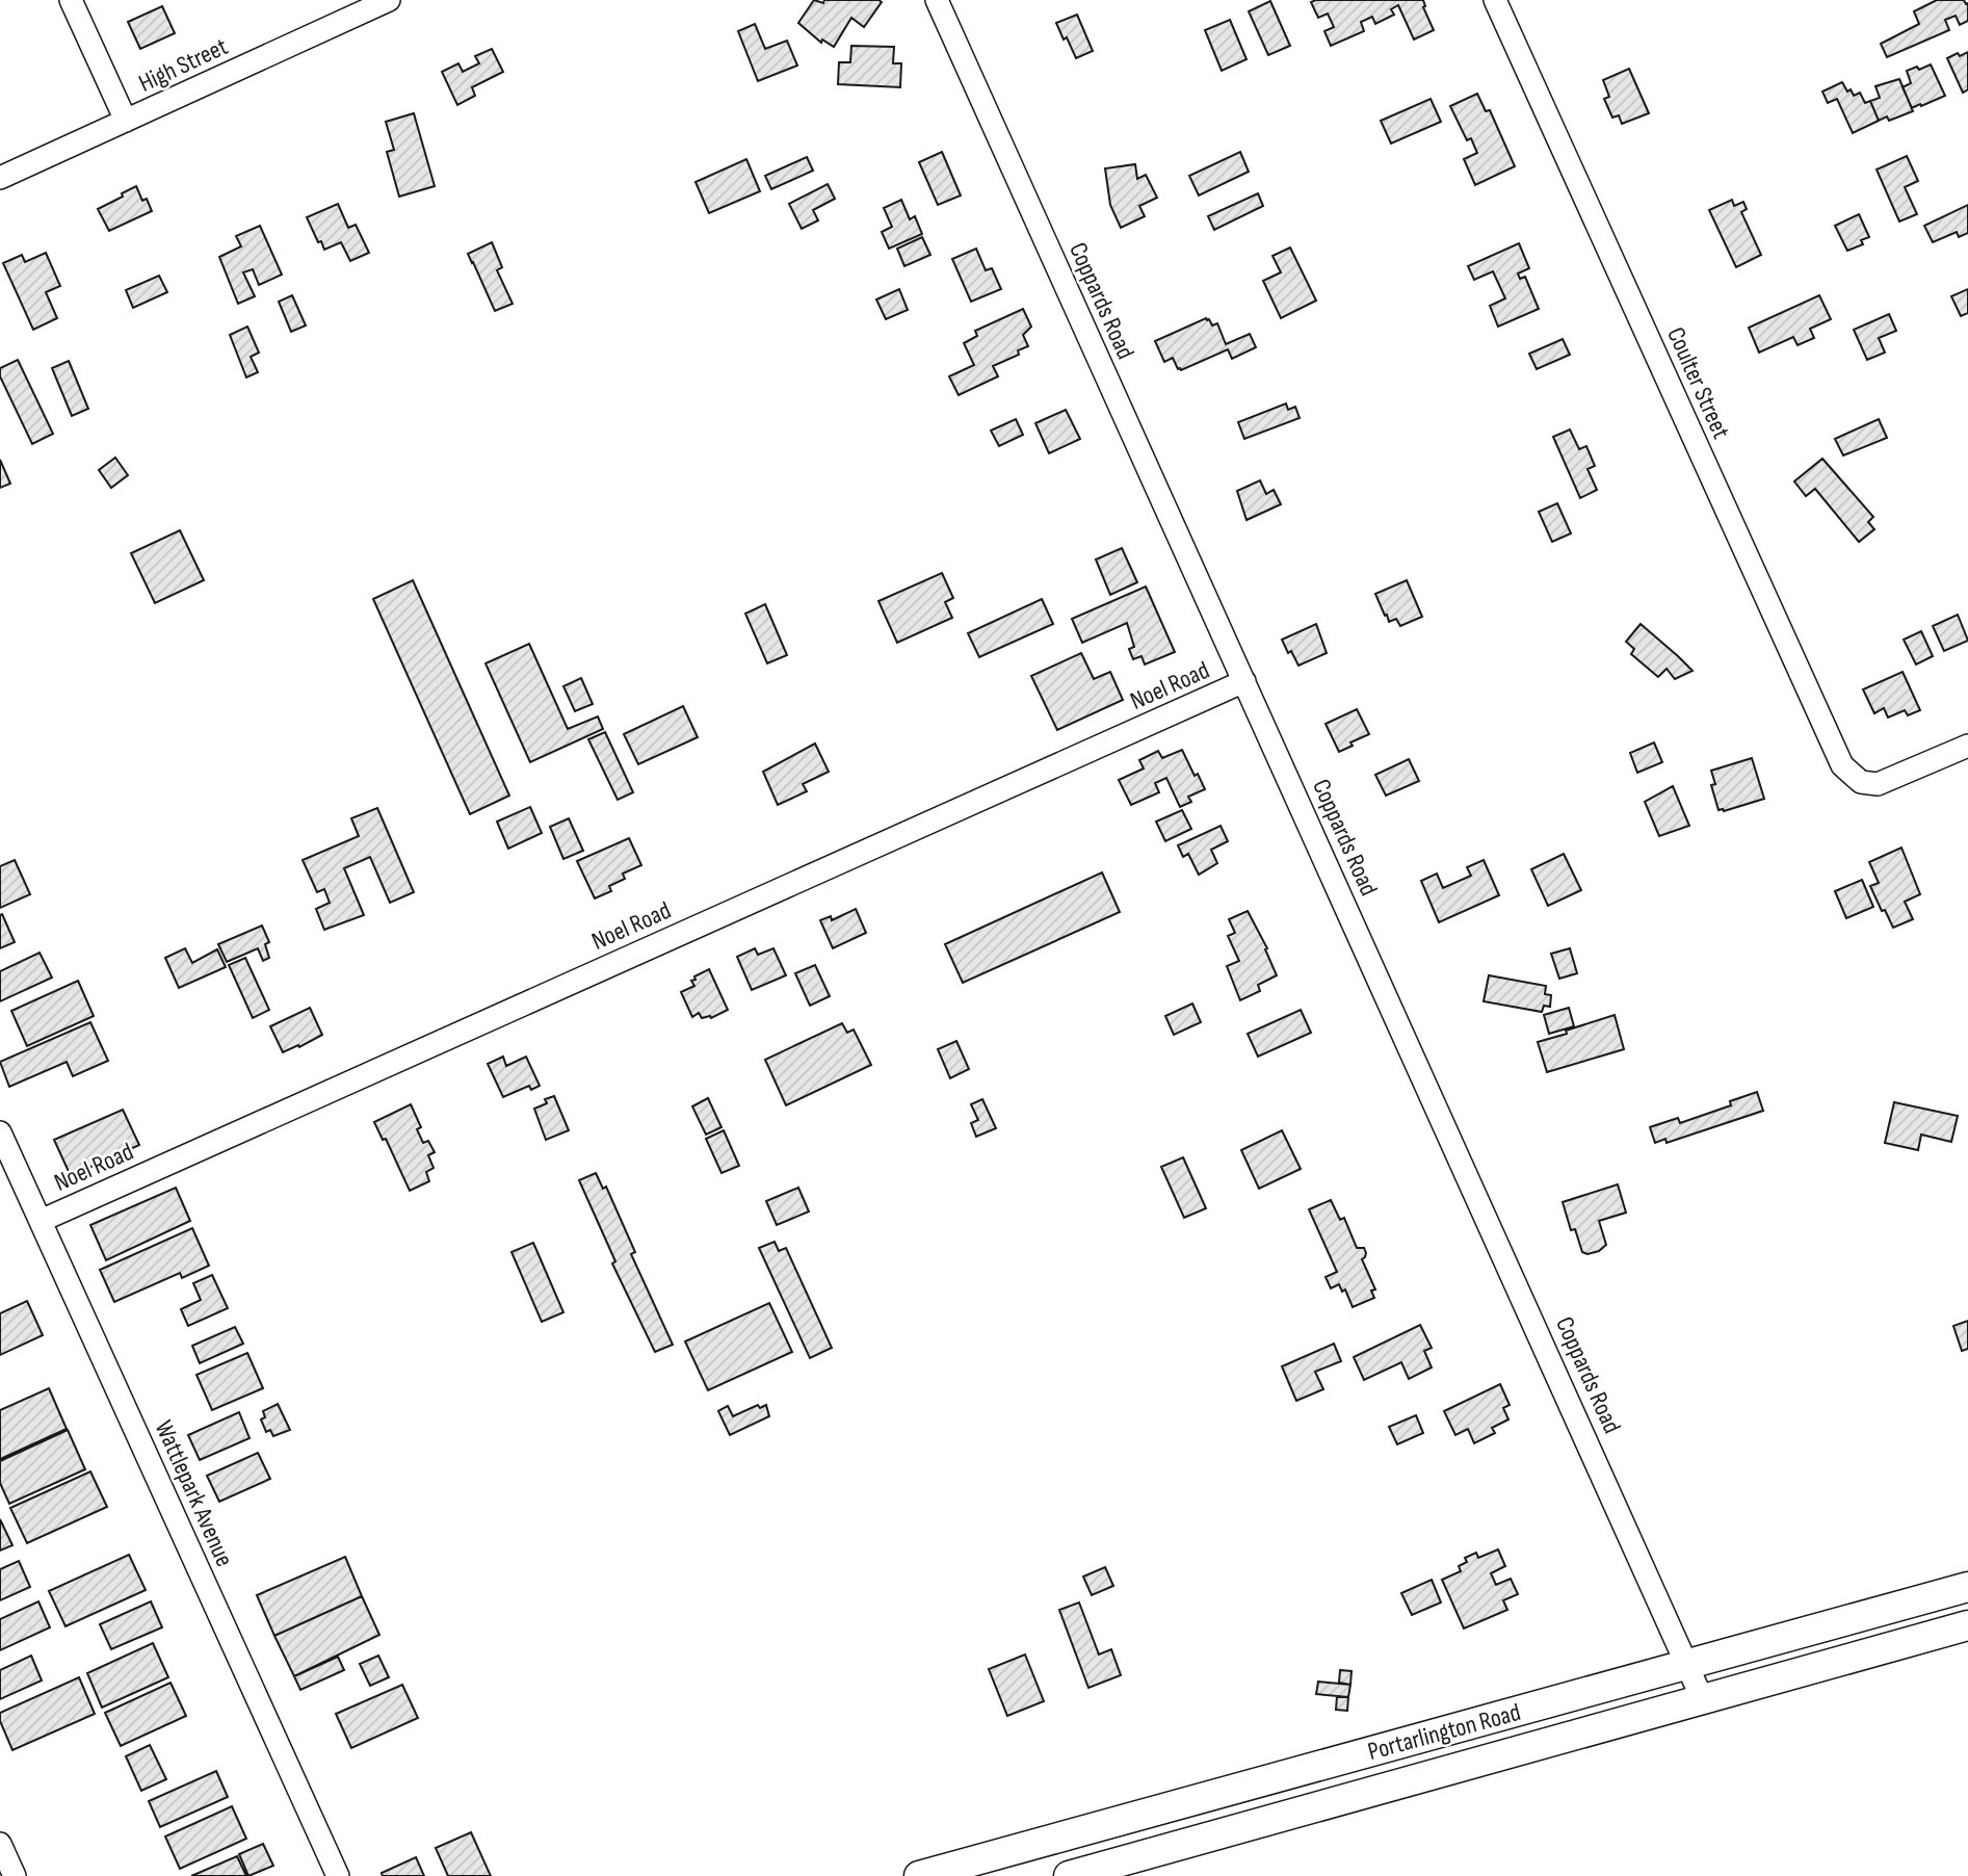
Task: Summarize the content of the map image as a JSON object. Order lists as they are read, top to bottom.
{
  "streets": {
    "main road": ["Portarlington Road"],
    "street": [
      "High Street",
      "Coppards Road",
      "Coulter Street",
      "Noel Road",
      "Wattlepark Avenue"
    ]
  },
  "crossings": [
    ["Coppards Road", "Noel Road"],
    ["Coppards Road", "Portarlington Road"],
    ["Noel Road", "Wattlepark Avenue"]
  ]
}
